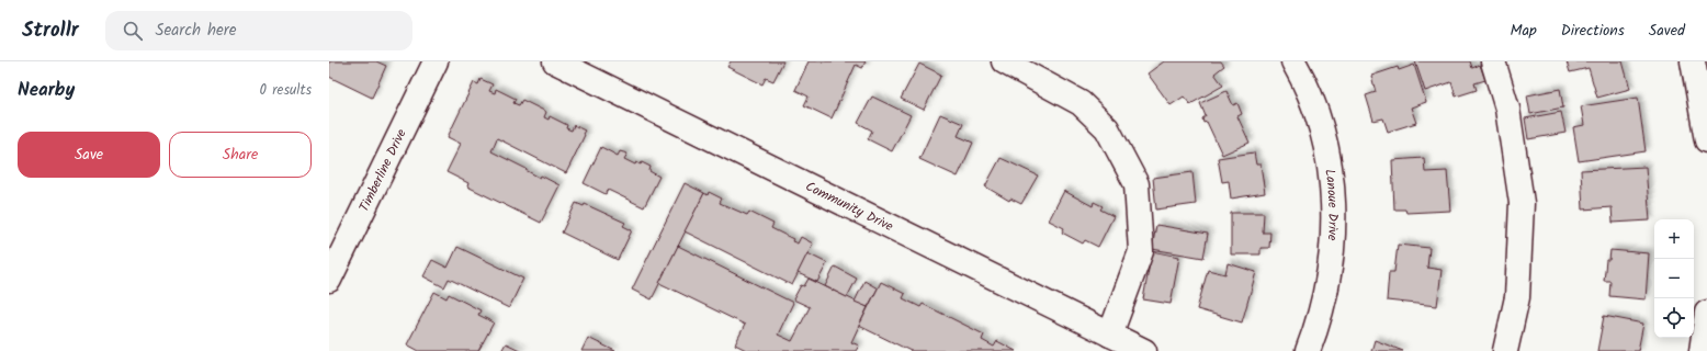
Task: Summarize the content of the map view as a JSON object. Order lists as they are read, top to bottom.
{
  "streets": {
    "street": ["Timberline Drive", "Community Drive", "Lanoue Drive"]
  },
  "page": {
    "header": "Strollr",
    "search": "Search here",
    "nav": ["Map", "Directions", "Saved"],
    "heading": ["Nearby", "0 results"],
    "buttons": ["Save", "Share"],
    "map_buttons": ["+", "−"]
  }
}
